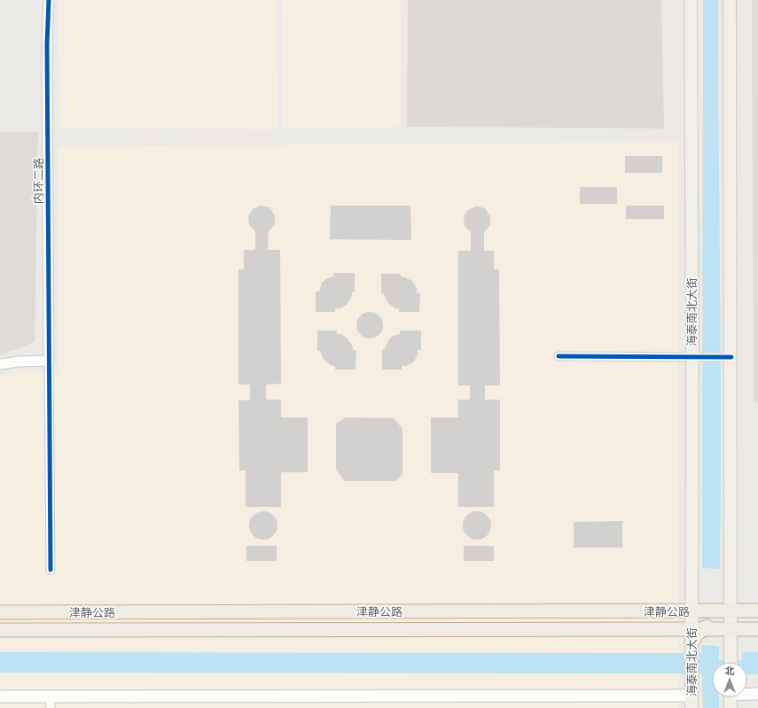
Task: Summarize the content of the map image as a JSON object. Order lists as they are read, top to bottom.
{
  "streets": {
    "highway": ["津静公路"],
    "main road": ["海泰南北大街"],
    "street": ["内环二路"]
  },
  "crossings": [
    ["海泰南北大街", "津静公路"]
  ],
  "north": "top"
}
